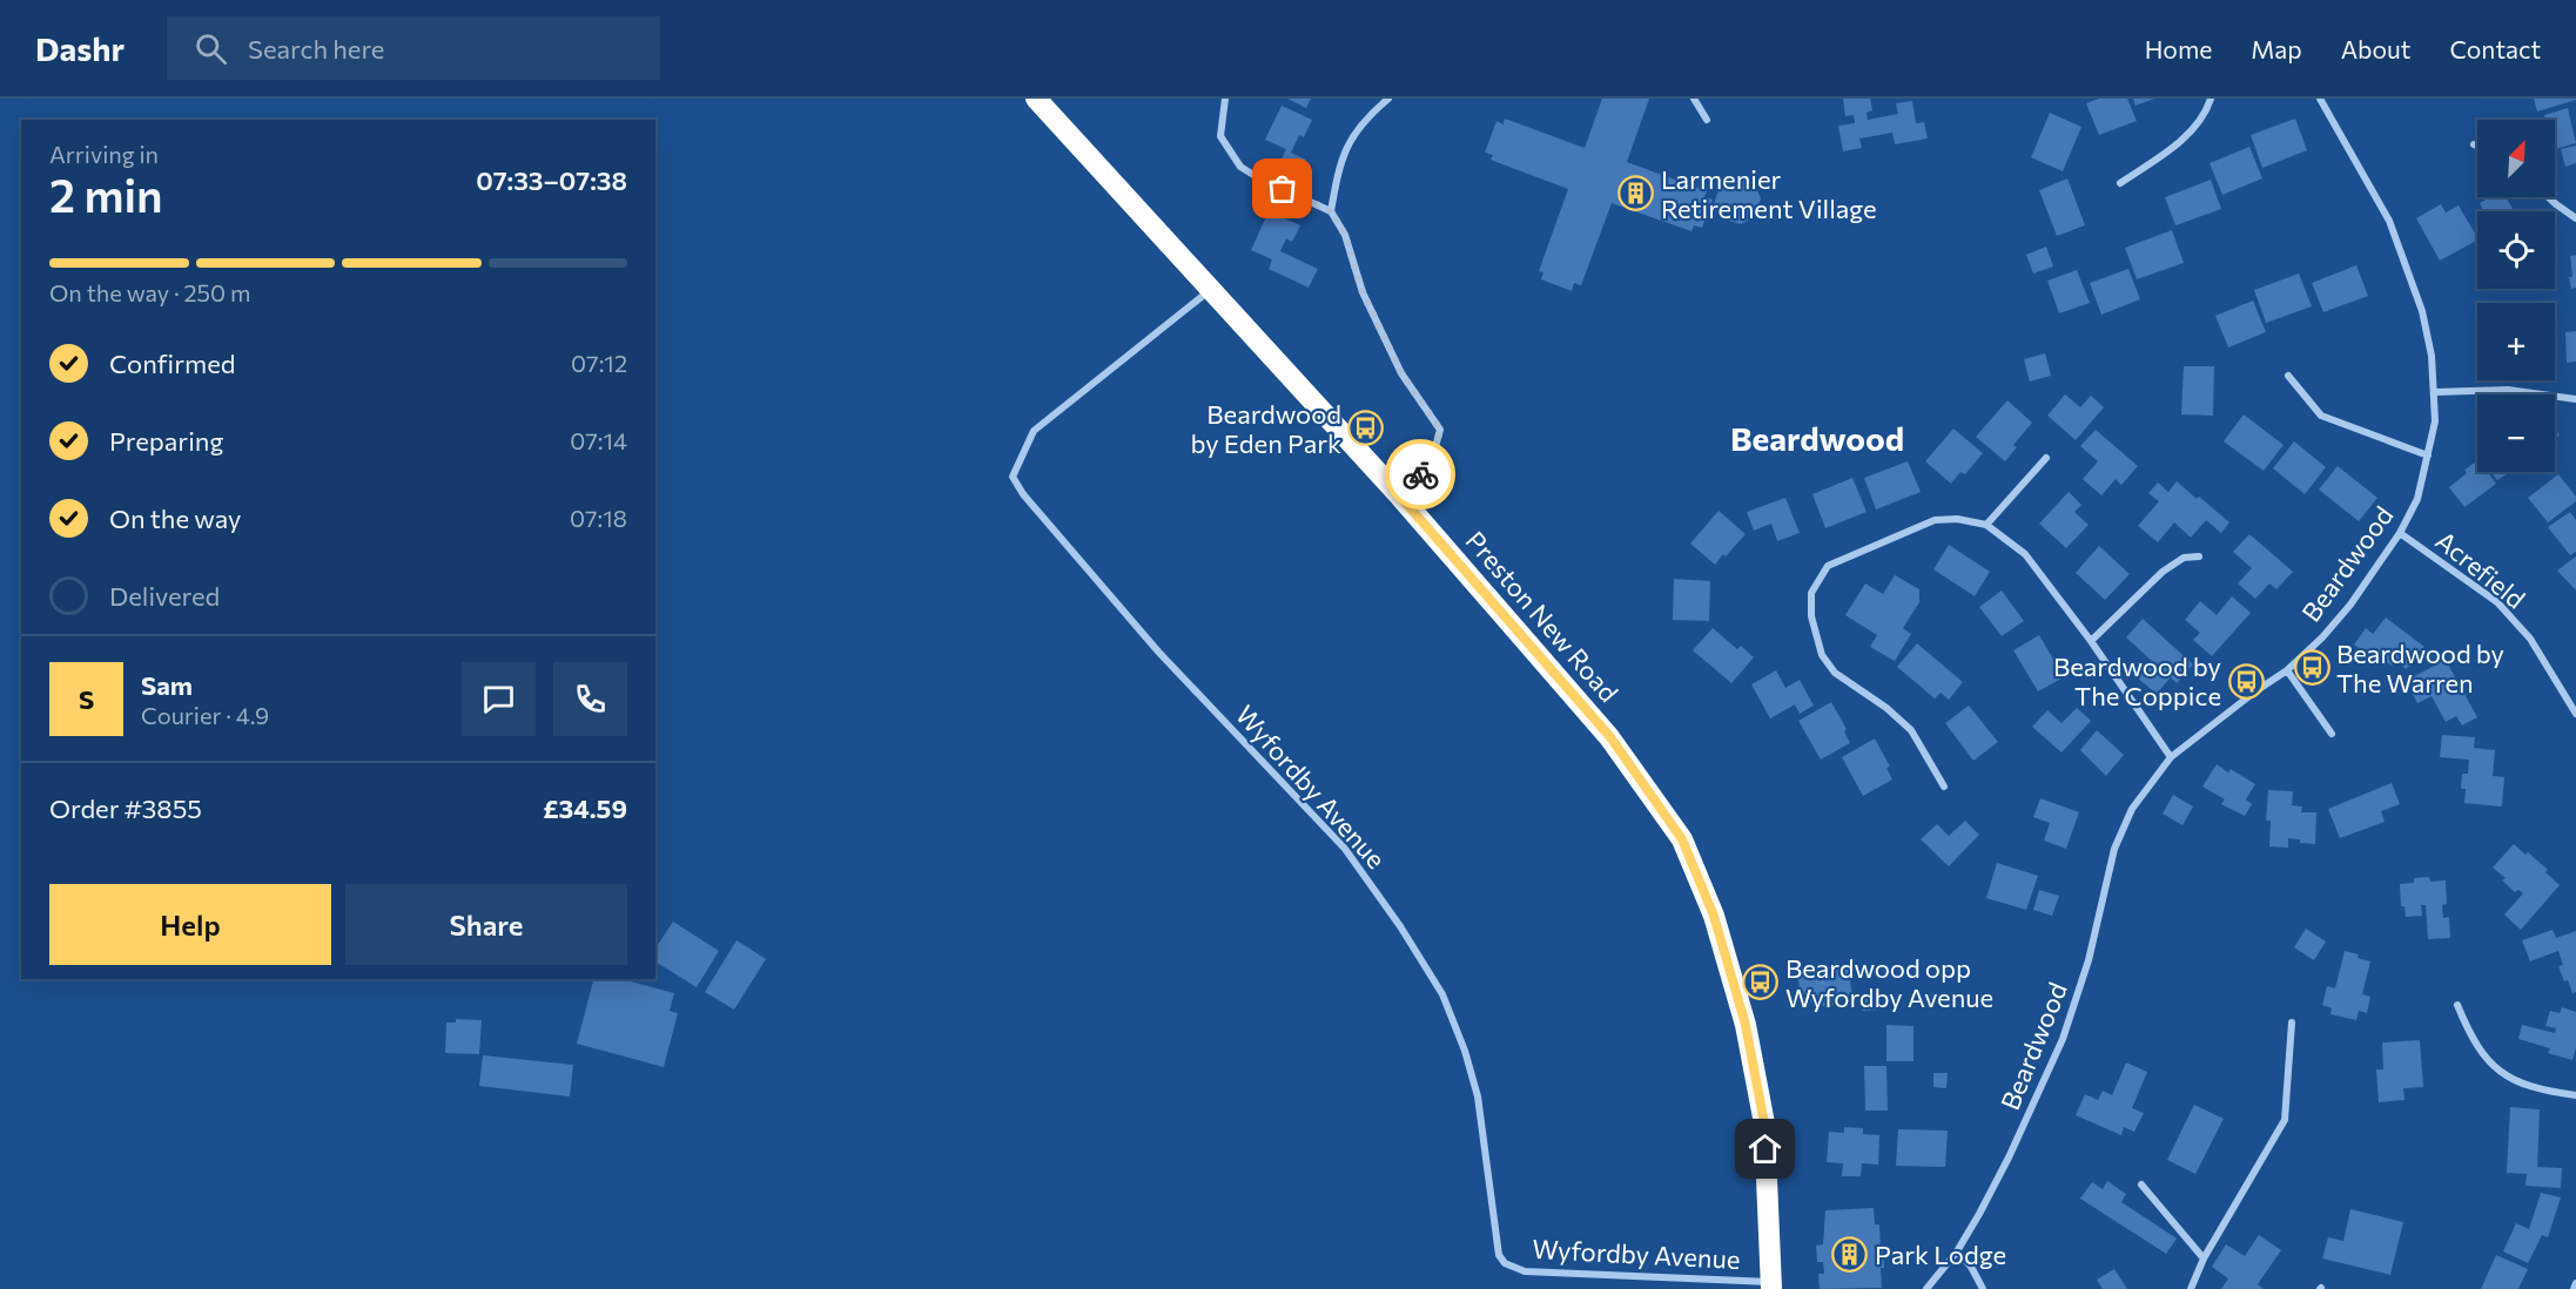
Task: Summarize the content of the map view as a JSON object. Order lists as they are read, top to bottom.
{
  "streets": {
    "highway": ["Preston New Road"],
    "street": ["Beardwood", "Acrefield", "Wyfordby Avenue"]
  },
  "crossings": [
    ["Beardwood", "Acrefield"],
    ["Preston New Road", "Wyfordby Avenue"]
  ],
  "districts": ["Beardwood"],
  "places": {
    "building": ["Larmenier Retirement Village", "Park Lodge"],
    "bus stop": [
      "Beardwood by Eden Park",
      "Beardwood by The Warren",
      "Beardwood by The Coppice",
      "Beardwood opp Wyfordby Avenue"
    ]
  },
  "north": "top right",
  "page": {
    "header": "Dashr",
    "search": "Search here",
    "nav": [
      "Home",
      "Map",
      "About",
      "Contact"
    ],
    "map_buttons": ["+", "−"],
    "heading": ["2 min", "Arriving in", "07:33–07:38"],
    "panel": [
      "Sam",
      "Courier · 4.9",
      "Order #3855",
      "£34.59"
    ],
    "bar": "On the way · 250 m",
    "list": [
      ["Confirmed", "07:12"],
      ["Preparing", "07:14"],
      ["On the way", "07:18"],
      "Delivered"
    ],
    "round": "S",
    "buttons": ["Help", "Share"]
  }
}
